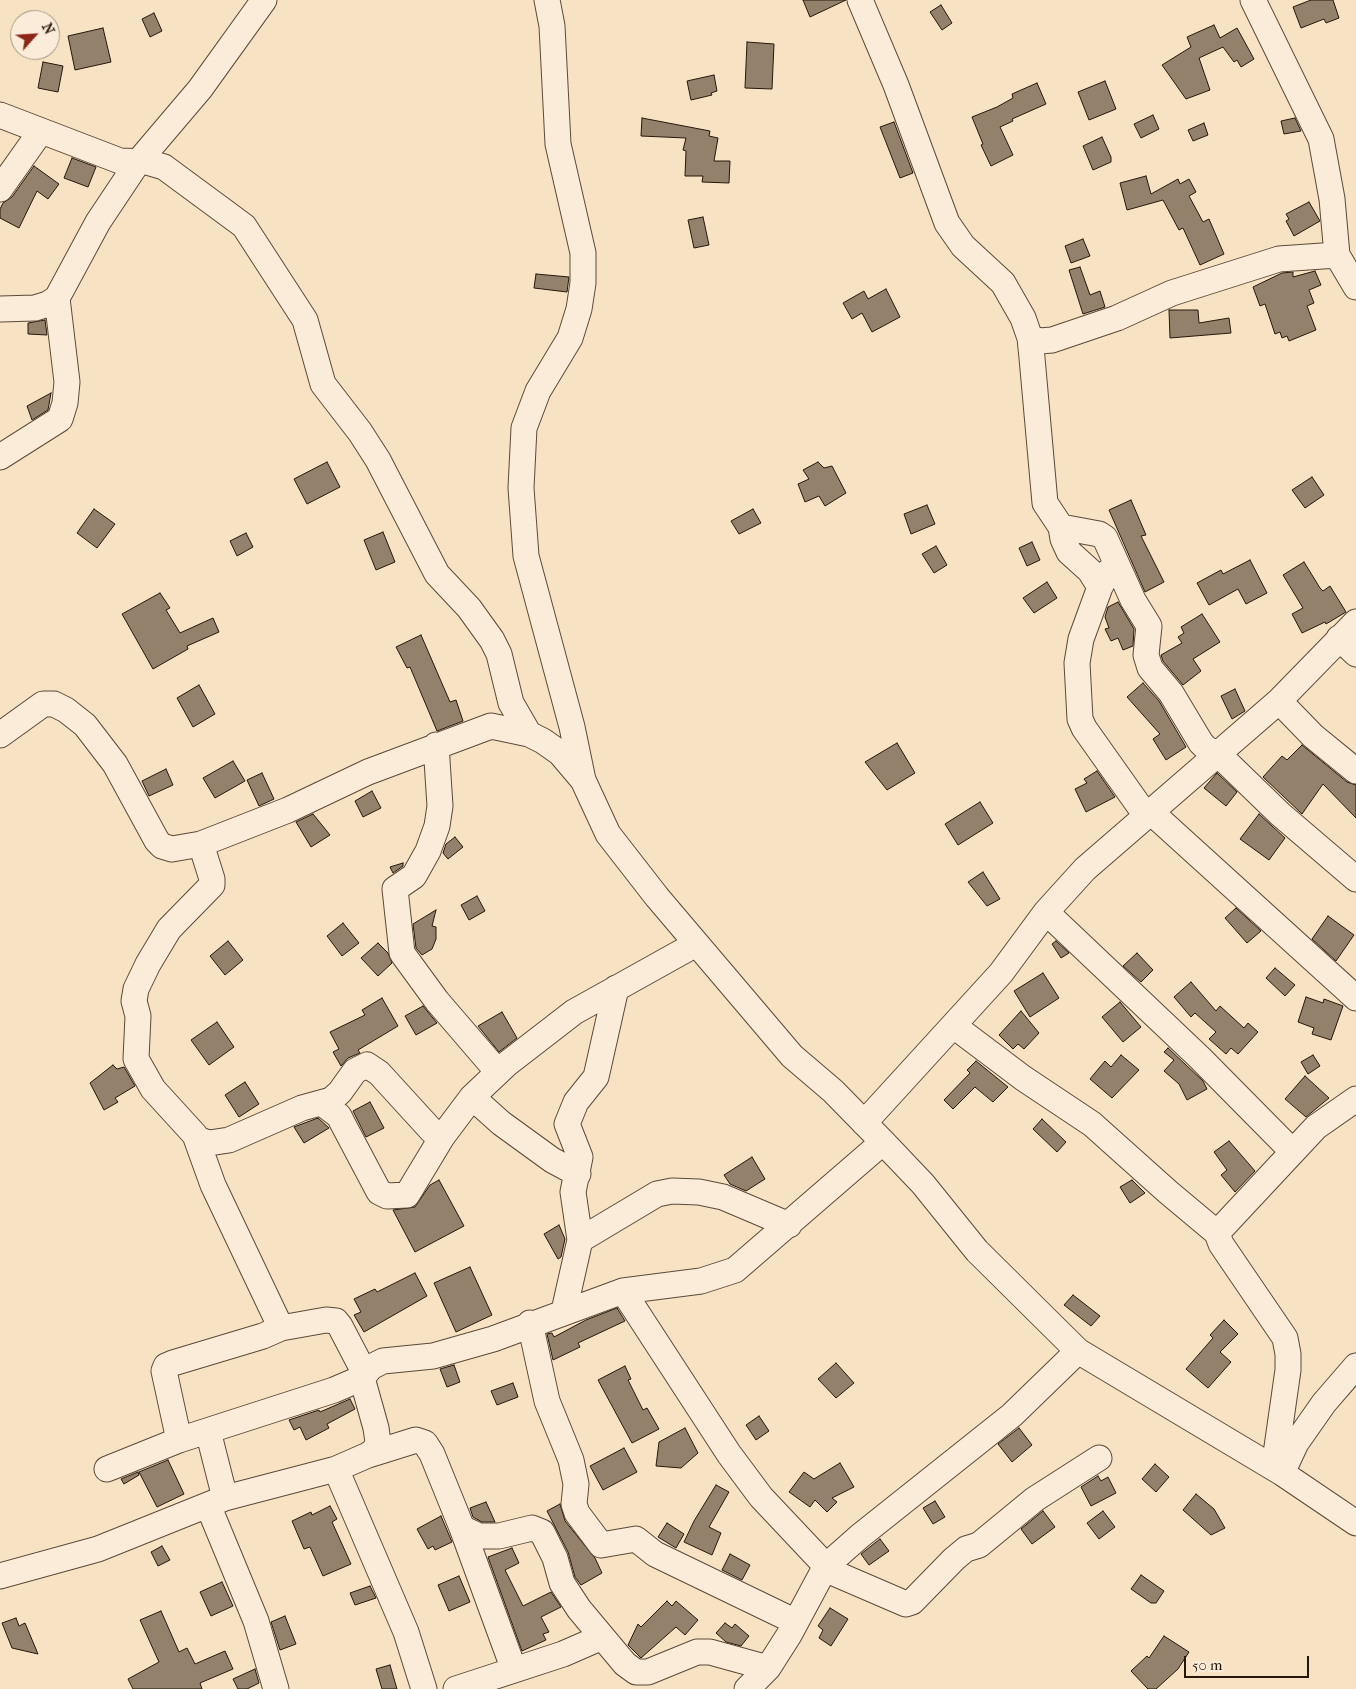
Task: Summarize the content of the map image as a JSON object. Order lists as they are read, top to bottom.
{
  "scale_bar": "50 m",
  "north": "top right"
}
